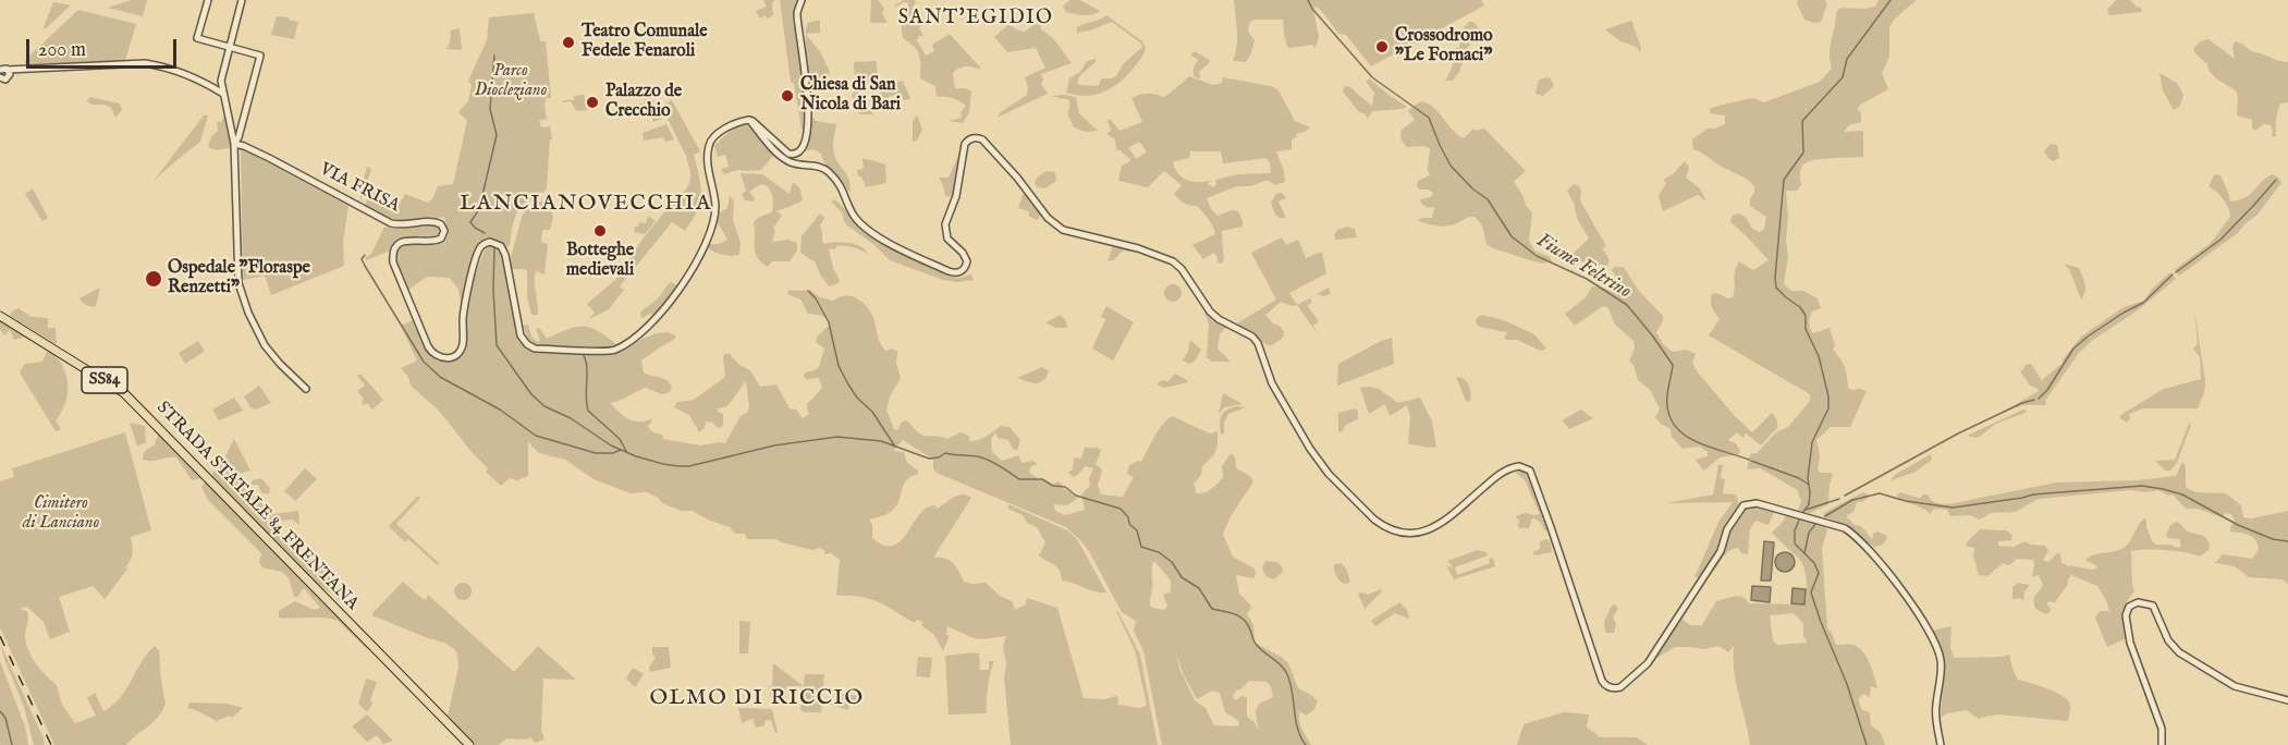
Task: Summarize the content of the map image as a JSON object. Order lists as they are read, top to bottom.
{
  "streets": {
    "main road": ["SS84", "STRADA STATALE 84 FRENTANA"],
    "street": ["VIA FRISA"]
  },
  "districts": ["SANT'EGIDIO", "LANCIANOVECCHIA", "OLMO DI RICCIO"],
  "water": ["Fiume Feltrino"],
  "parks": ["Parco Diocleziano", "Cimitero di Lanciano"],
  "places": [
    "Teatro Comunale Fedele Fenaroli",
    "Crossodromo \"Le Fornaci\"",
    "Chiesa di San Nicola di Bari",
    "Palazzo de Crecchio",
    "Botteghe medievali",
    "Ospedale \"Floraspe Renzetti\""
  ],
  "scale_bar": "200 m"
}
